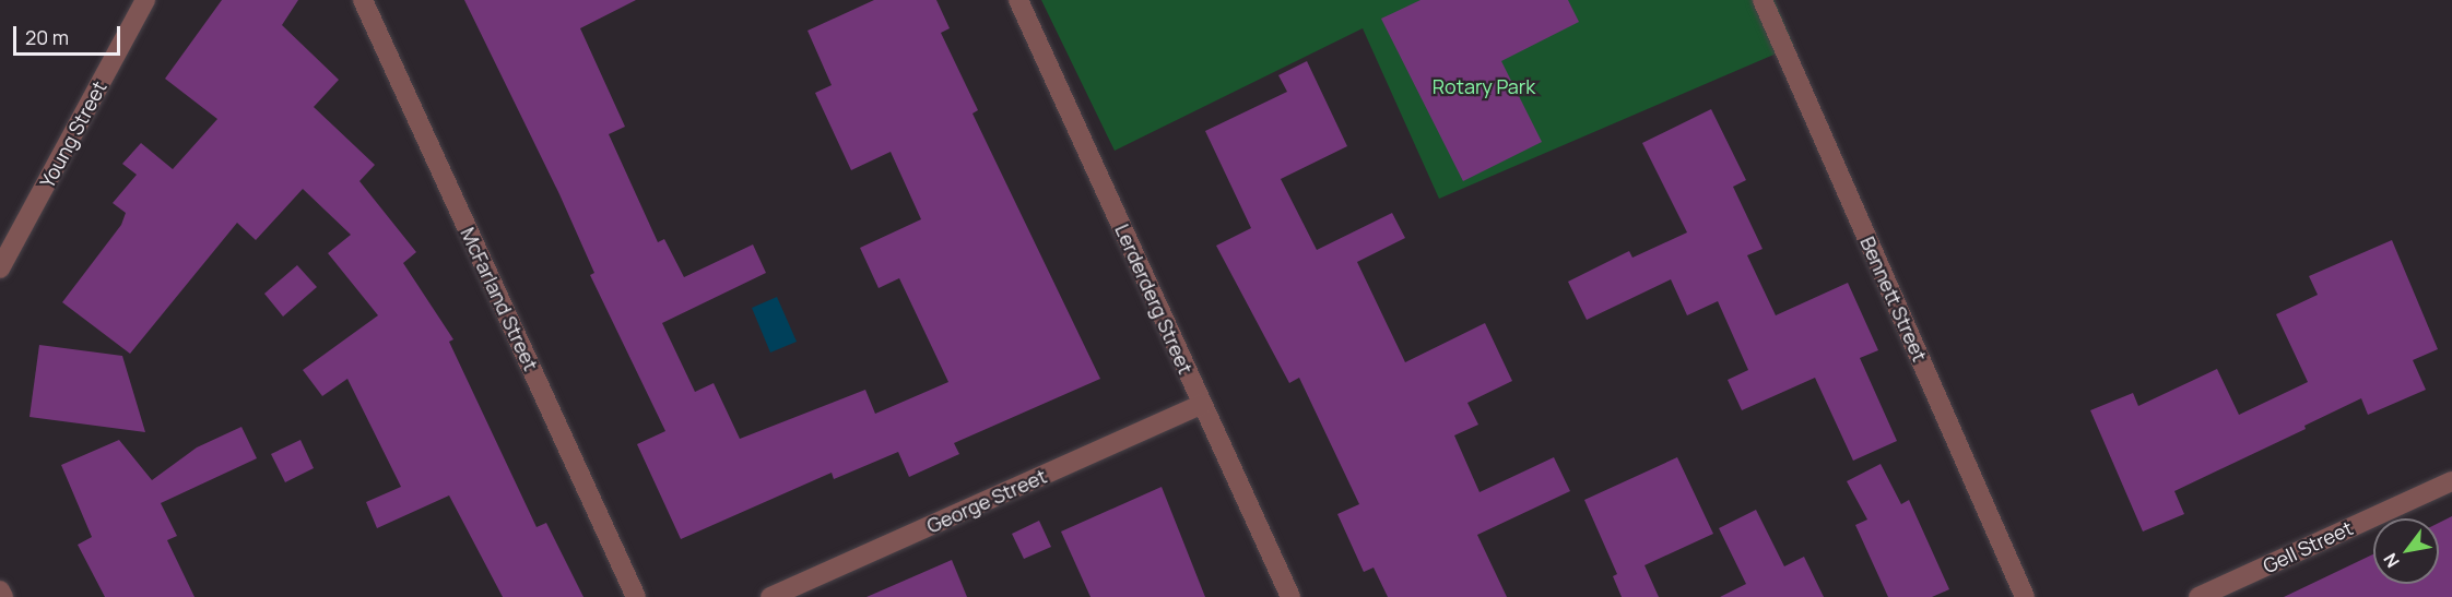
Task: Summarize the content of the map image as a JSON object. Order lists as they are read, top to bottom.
{
  "streets": {
    "street": [
      "Young Street",
      "McFarland Street",
      "Lerderderg Street",
      "Bennett Street",
      "George Street",
      "Gell Street"
    ]
  },
  "crossings": [
    ["Lerderderg Street", "George Street"]
  ],
  "parks": ["Rotary Park"],
  "scale_bar": "20 m",
  "north": "bottom left"
}
